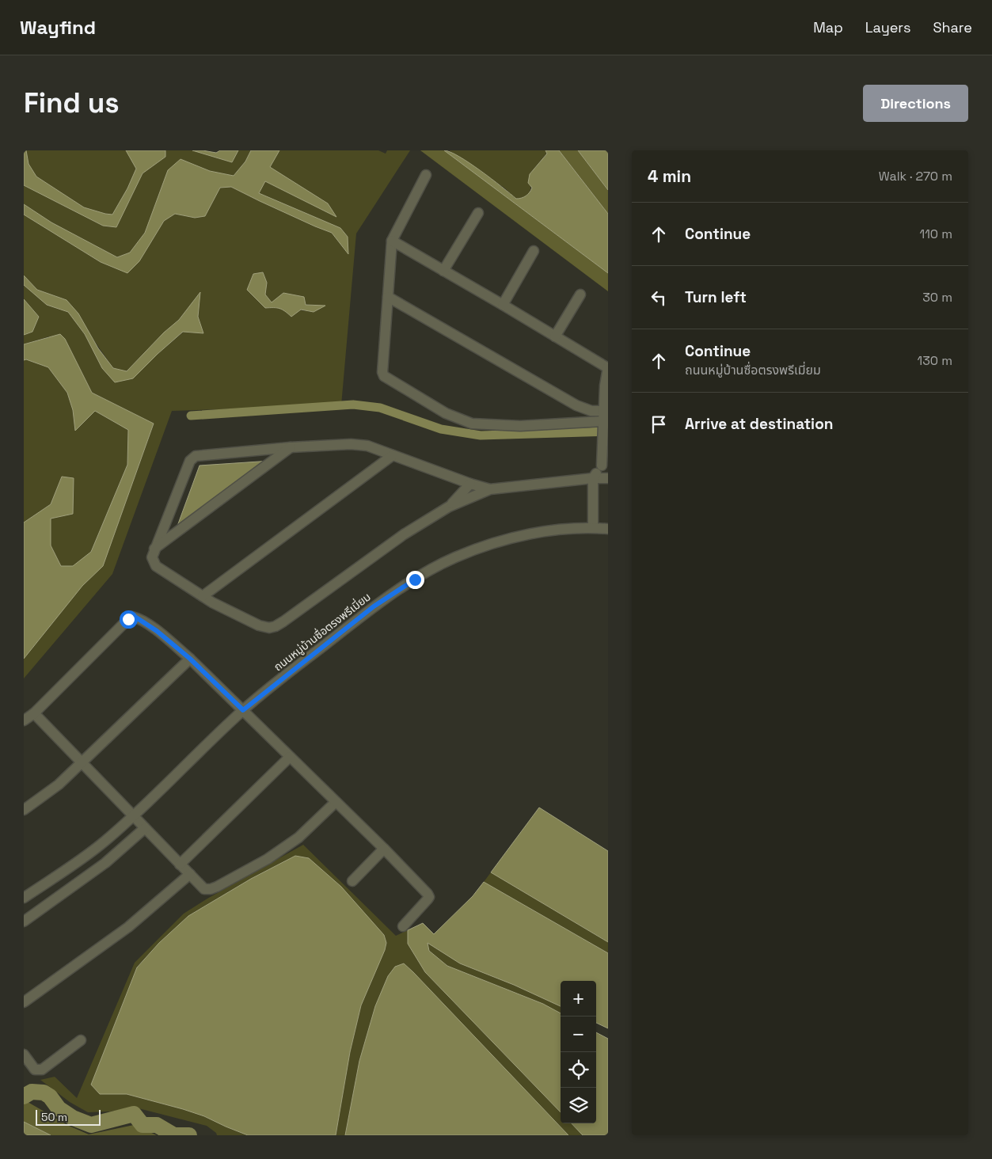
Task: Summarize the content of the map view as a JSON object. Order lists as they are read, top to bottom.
{
  "streets": {
    "street": ["ถนนหมู่บ้านซื่อตรงพรีเมี่ยม"]
  },
  "scale_bar": "50 m",
  "page": {
    "header": "Wayfind",
    "nav": ["Map", "Layers", "Share"],
    "buttons": "Directions",
    "title": "Find us",
    "heading": ["4 min", "Walk · 270 m"],
    "list": [
      ["Continue", "110 m"],
      ["Turn left", "30 m"],
      ["Continue", "ถนนหมู่บ้านซื่อตรงพรีเมี่ยม", "130 m"],
      "Arrive at destination"
    ],
    "map_buttons": ["+", "−"],
    "scale": "50 m"
  }
}
